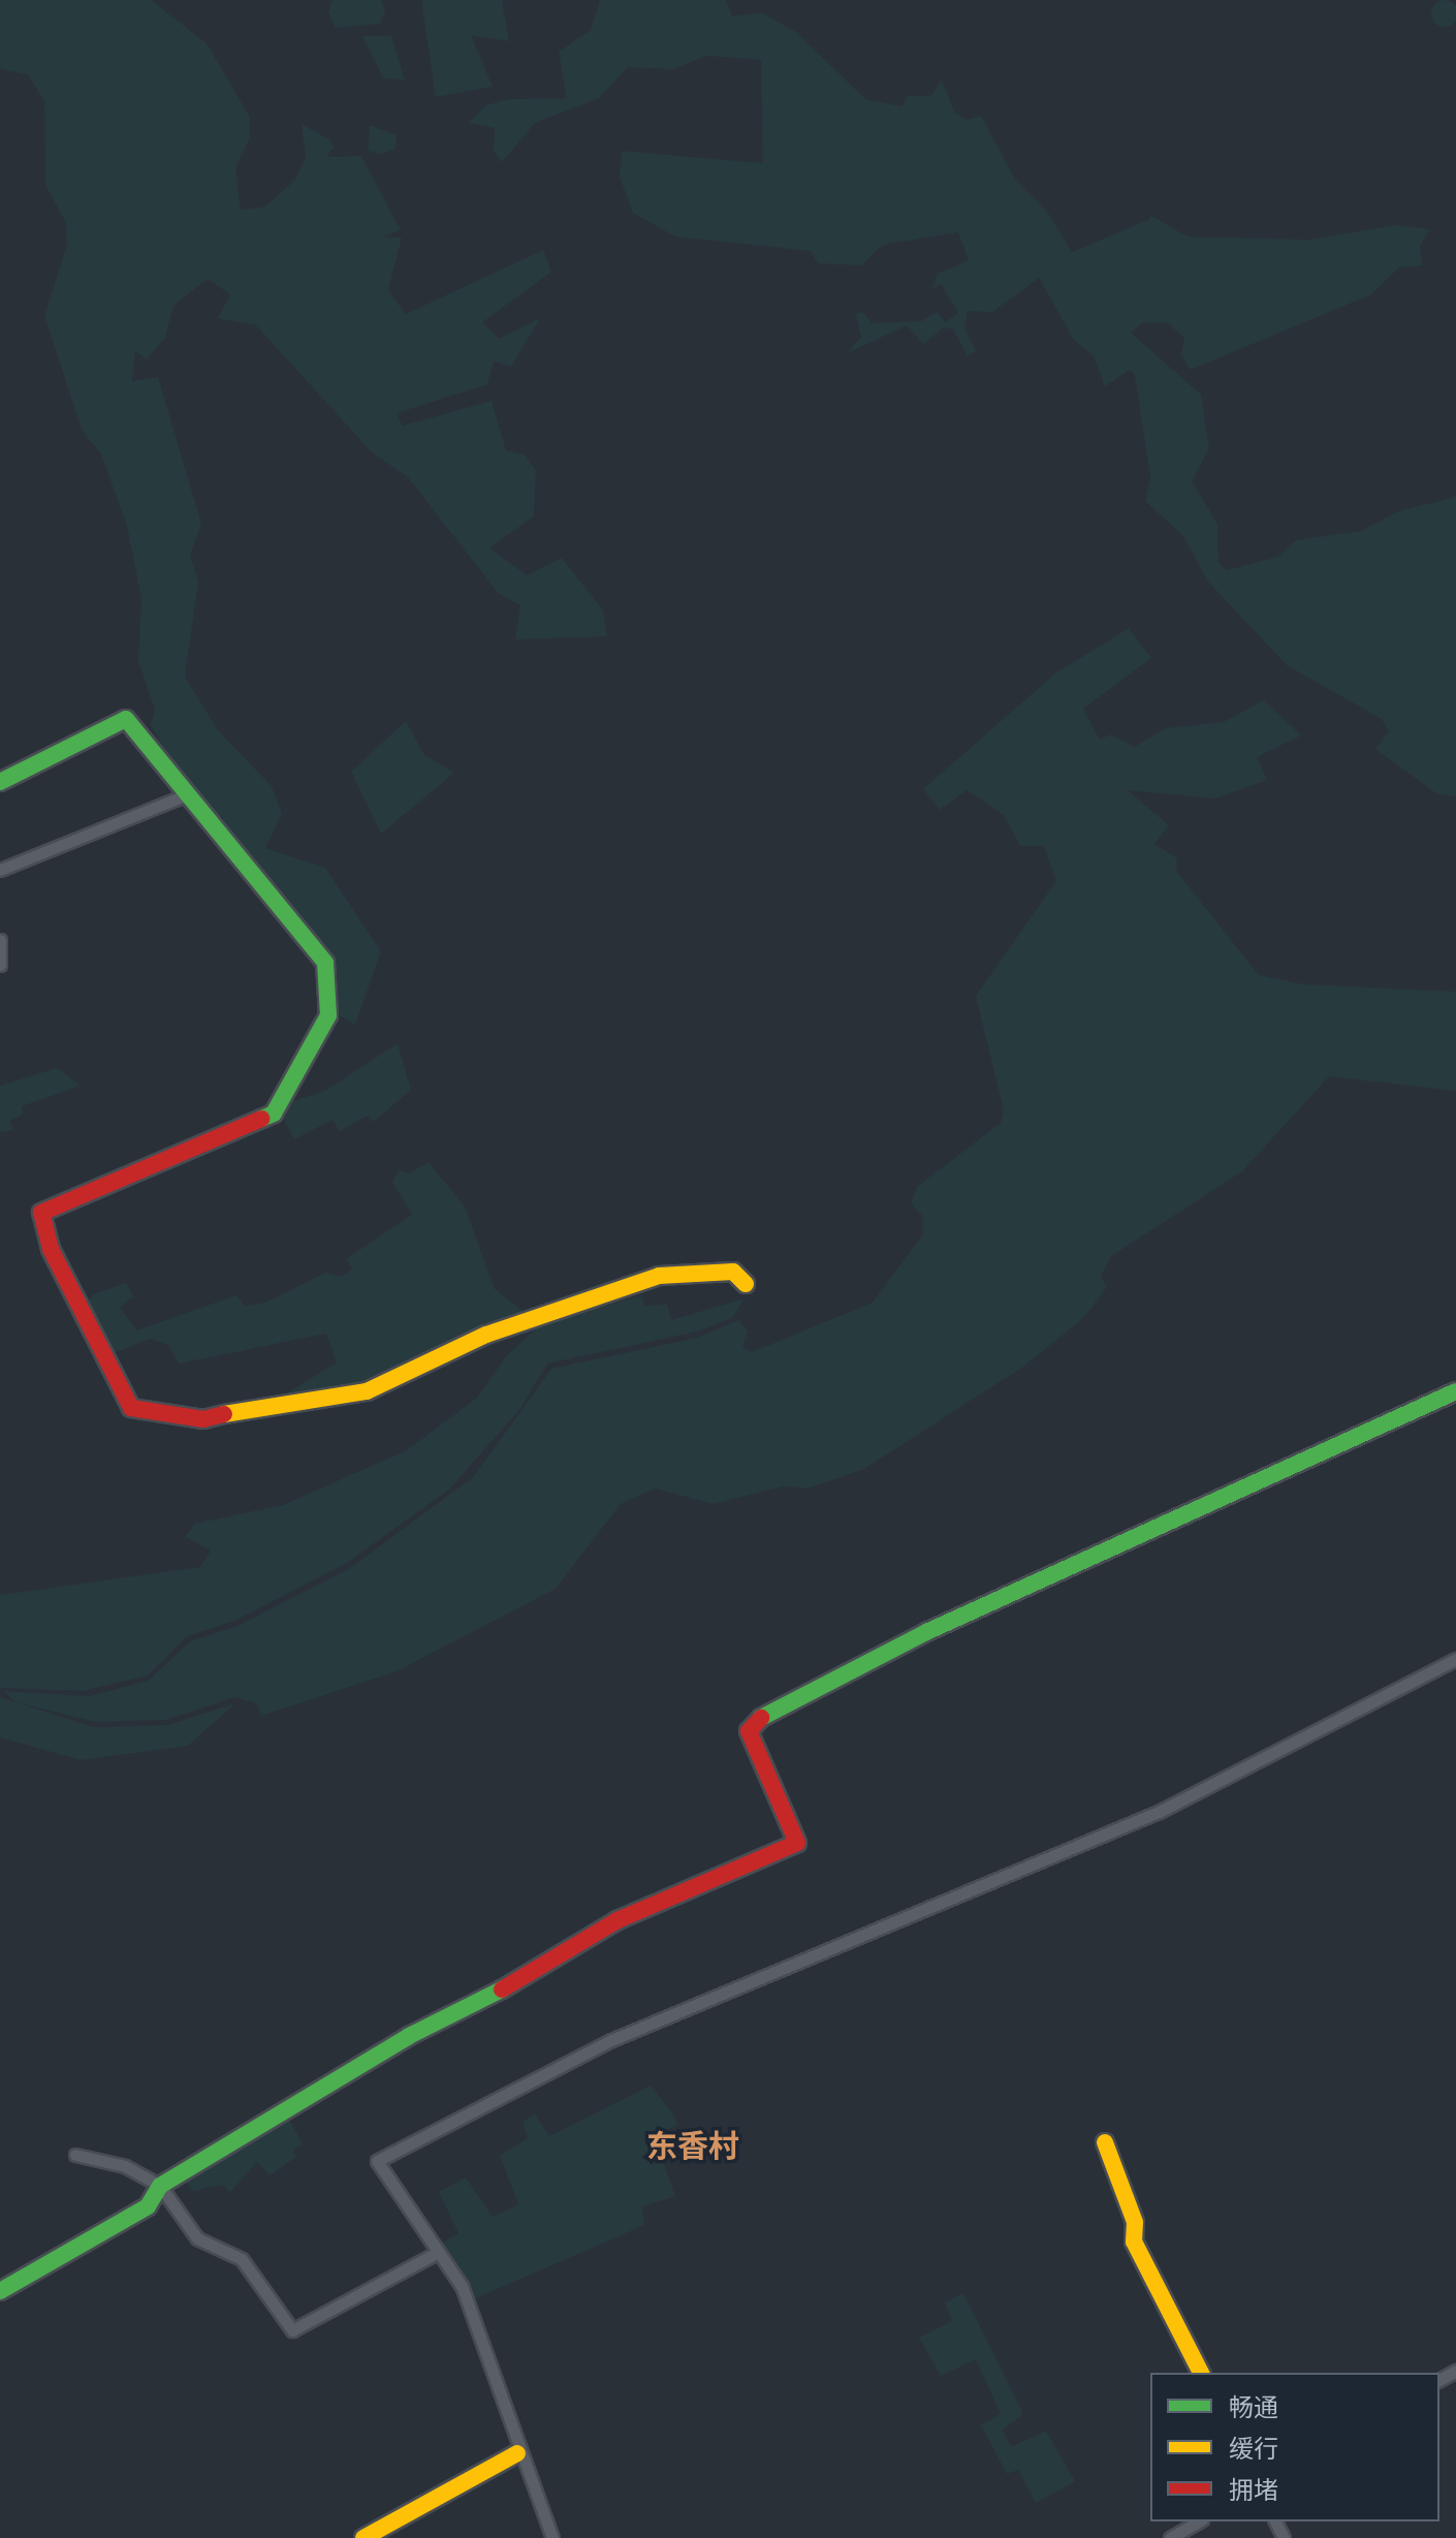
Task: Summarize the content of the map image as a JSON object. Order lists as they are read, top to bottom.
{
  "districts": ["东香村"],
  "legend": ["畅通", "缓行", "拥堵"]
}
